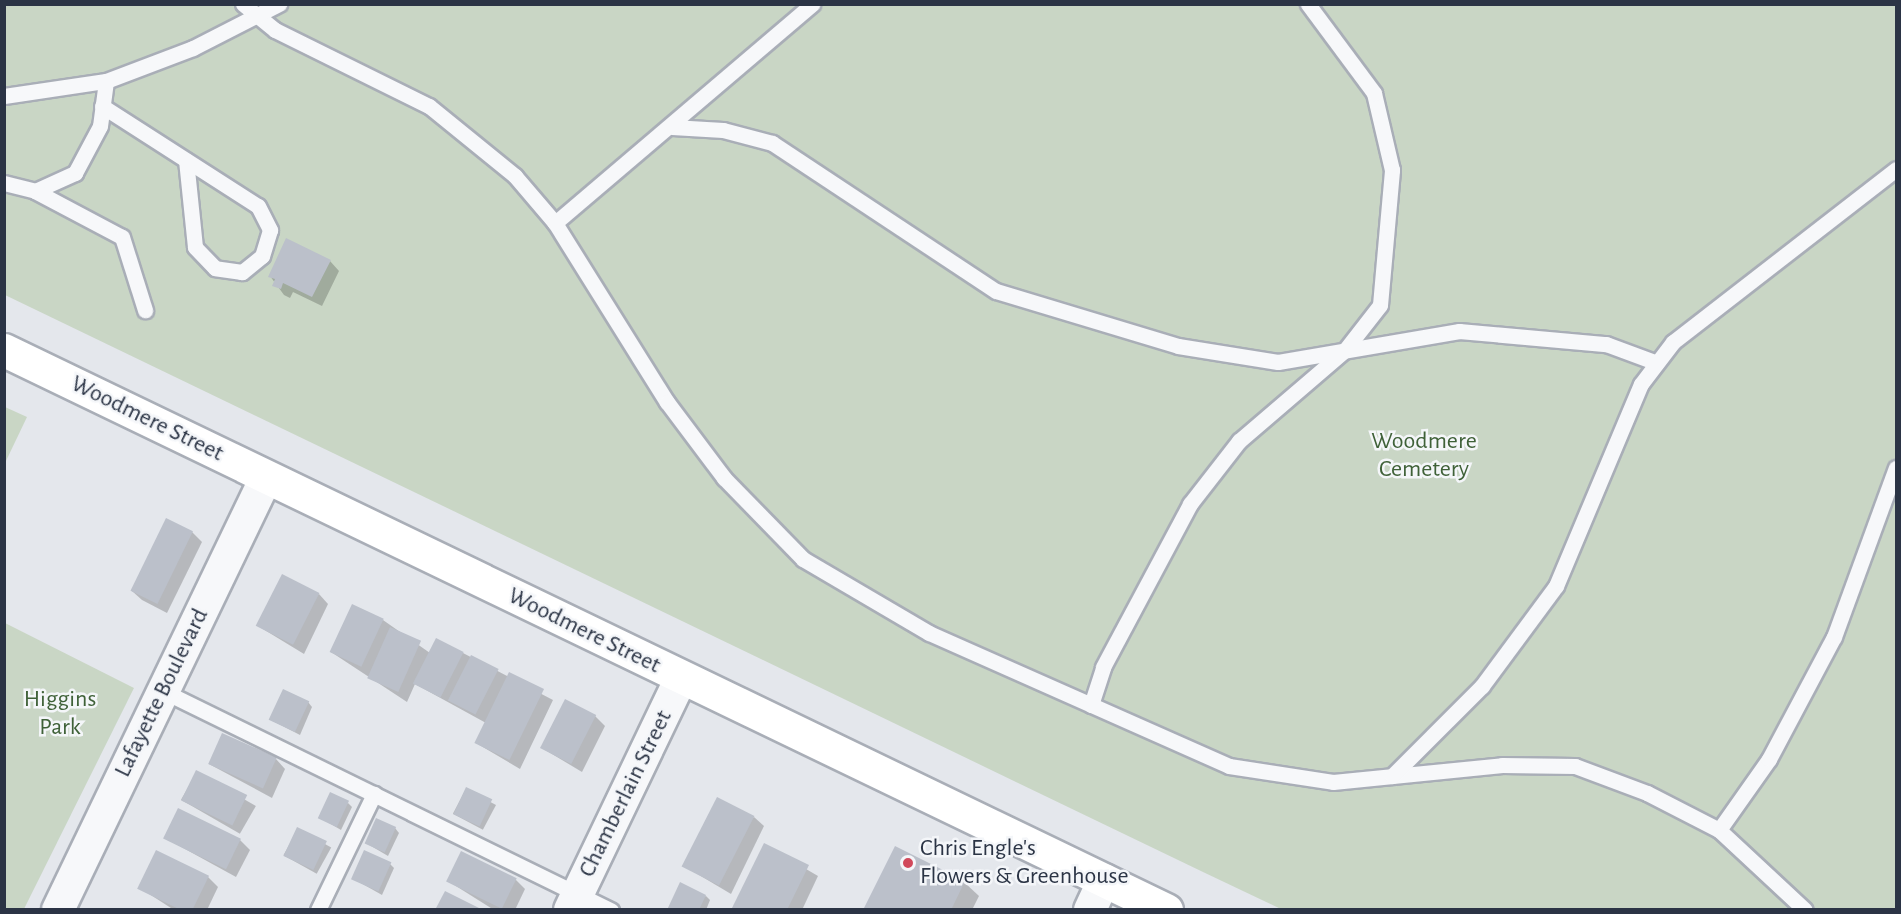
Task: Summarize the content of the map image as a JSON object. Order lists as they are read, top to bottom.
{
  "streets": {
    "street": ["Woodmere Street", "Lafayette Boulevard", "Chamberlain Street"]
  },
  "crossings": [
    ["Woodmere Street", "Lafayette Boulevard"],
    ["Woodmere Street", "Chamberlain Street"]
  ],
  "parks": ["Woodmere Cemetery", "Higgins Park"],
  "places": ["Chris Engle's Flowers & Greenhouse"]
}
